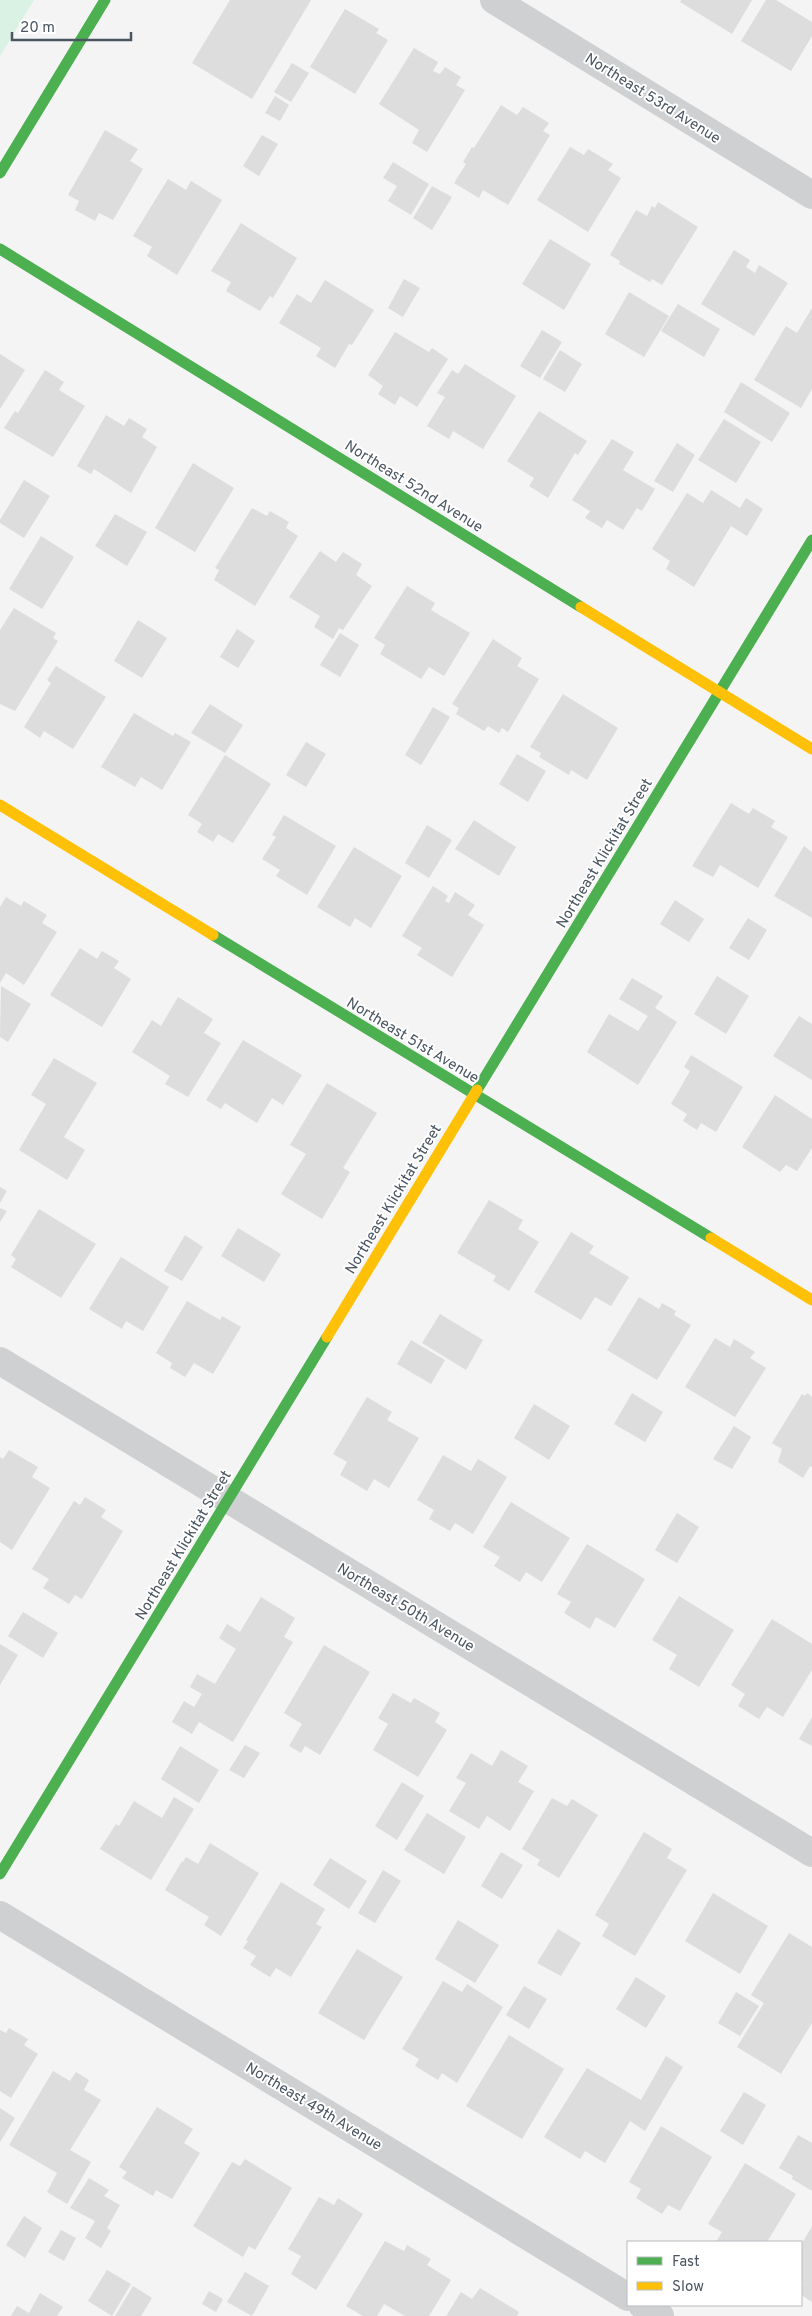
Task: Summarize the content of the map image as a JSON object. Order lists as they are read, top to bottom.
{
  "streets": {
    "street": [
      "Northeast 53rd Avenue",
      "Northeast 52nd Avenue",
      "Northeast Klickitat Street",
      "Northeast 51st Avenue",
      "Northeast 50th Avenue",
      "Northeast 49th Avenue"
    ]
  },
  "crossings": [
    ["Northeast 52nd Avenue", "Northeast Klickitat Street"],
    ["Northeast Klickitat Street", "Northeast 51st Avenue"],
    ["Northeast Klickitat Street", "Northeast 50th Avenue"]
  ],
  "legend": ["Fast", "Slow"],
  "scale_bar": "20 m"
}
